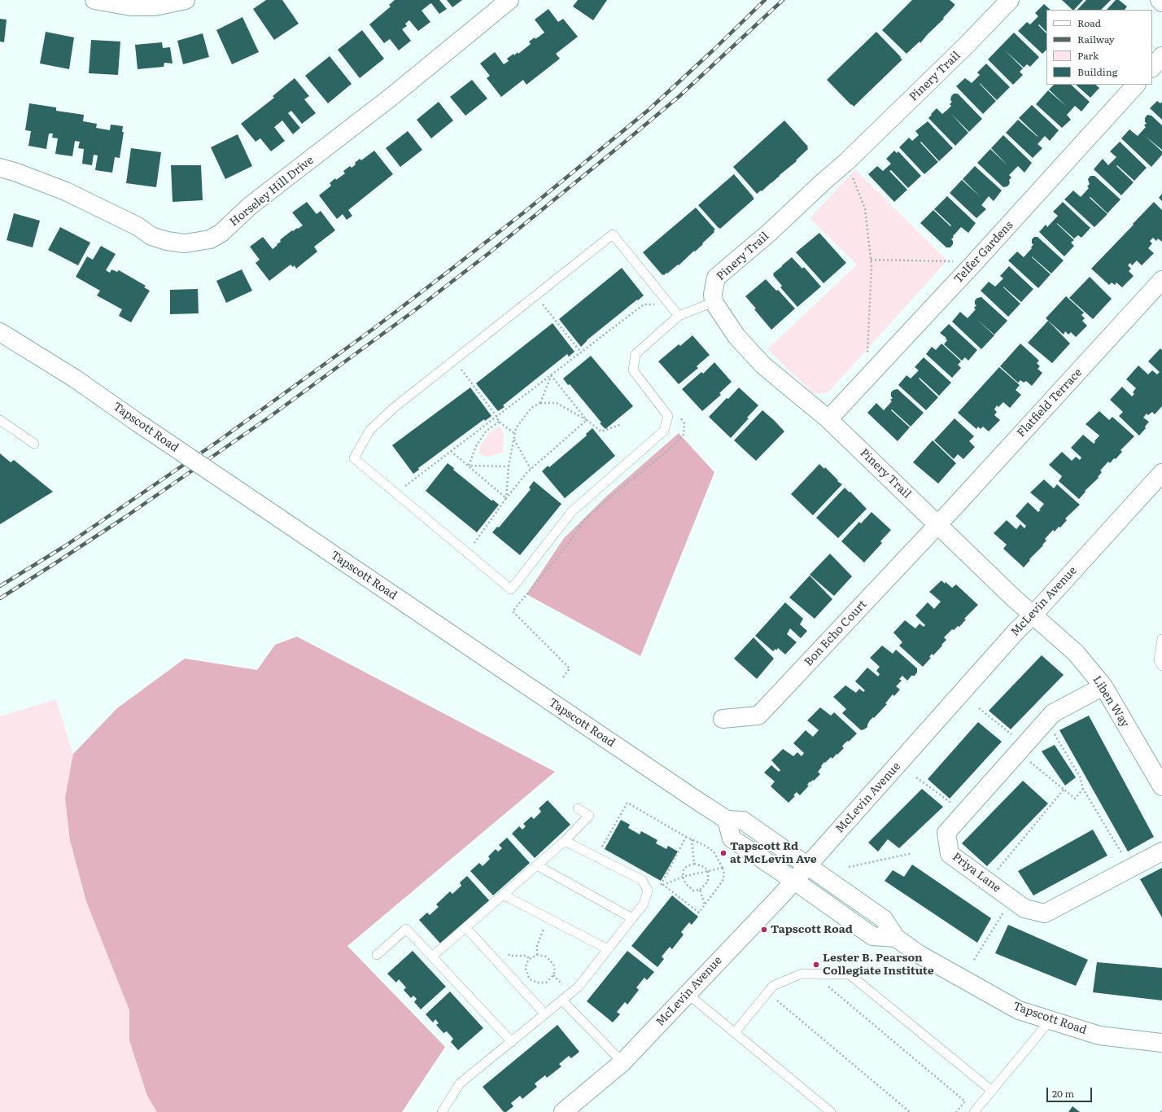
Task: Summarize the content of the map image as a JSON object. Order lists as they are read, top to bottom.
{
  "streets": {
    "street": [
      "Pinery Trail",
      "Horseley Hill Drive",
      "Telfer Gardens",
      "Flatfield Terrace",
      "Tapscott Road",
      "McLevin Avenue",
      "Bon Echo Court",
      "Liben Way",
      "Priya Lane"
    ]
  },
  "crossings": [
    ["Pinery Trail", "Telfer Gardens"],
    ["Pinery Trail", "Flatfield Terrace"],
    ["Pinery Trail", "McLevin Avenue"],
    ["Pinery Trail", "Bon Echo Court"],
    ["Pinery Trail", "Liben Way"],
    ["Flatfield Terrace", "Bon Echo Court"],
    ["Tapscott Road", "McLevin Avenue"],
    ["McLevin Avenue", "Liben Way"],
    ["Liben Way", "Priya Lane"]
  ],
  "places": ["Tapscott Rd at McLevin Ave", "Tapscott Road", "Lester B. Pearson Collegiate Institute"],
  "legend": [
    "Road",
    "Railway",
    "Park",
    "Building"
  ],
  "scale_bar": "20 m"
}
